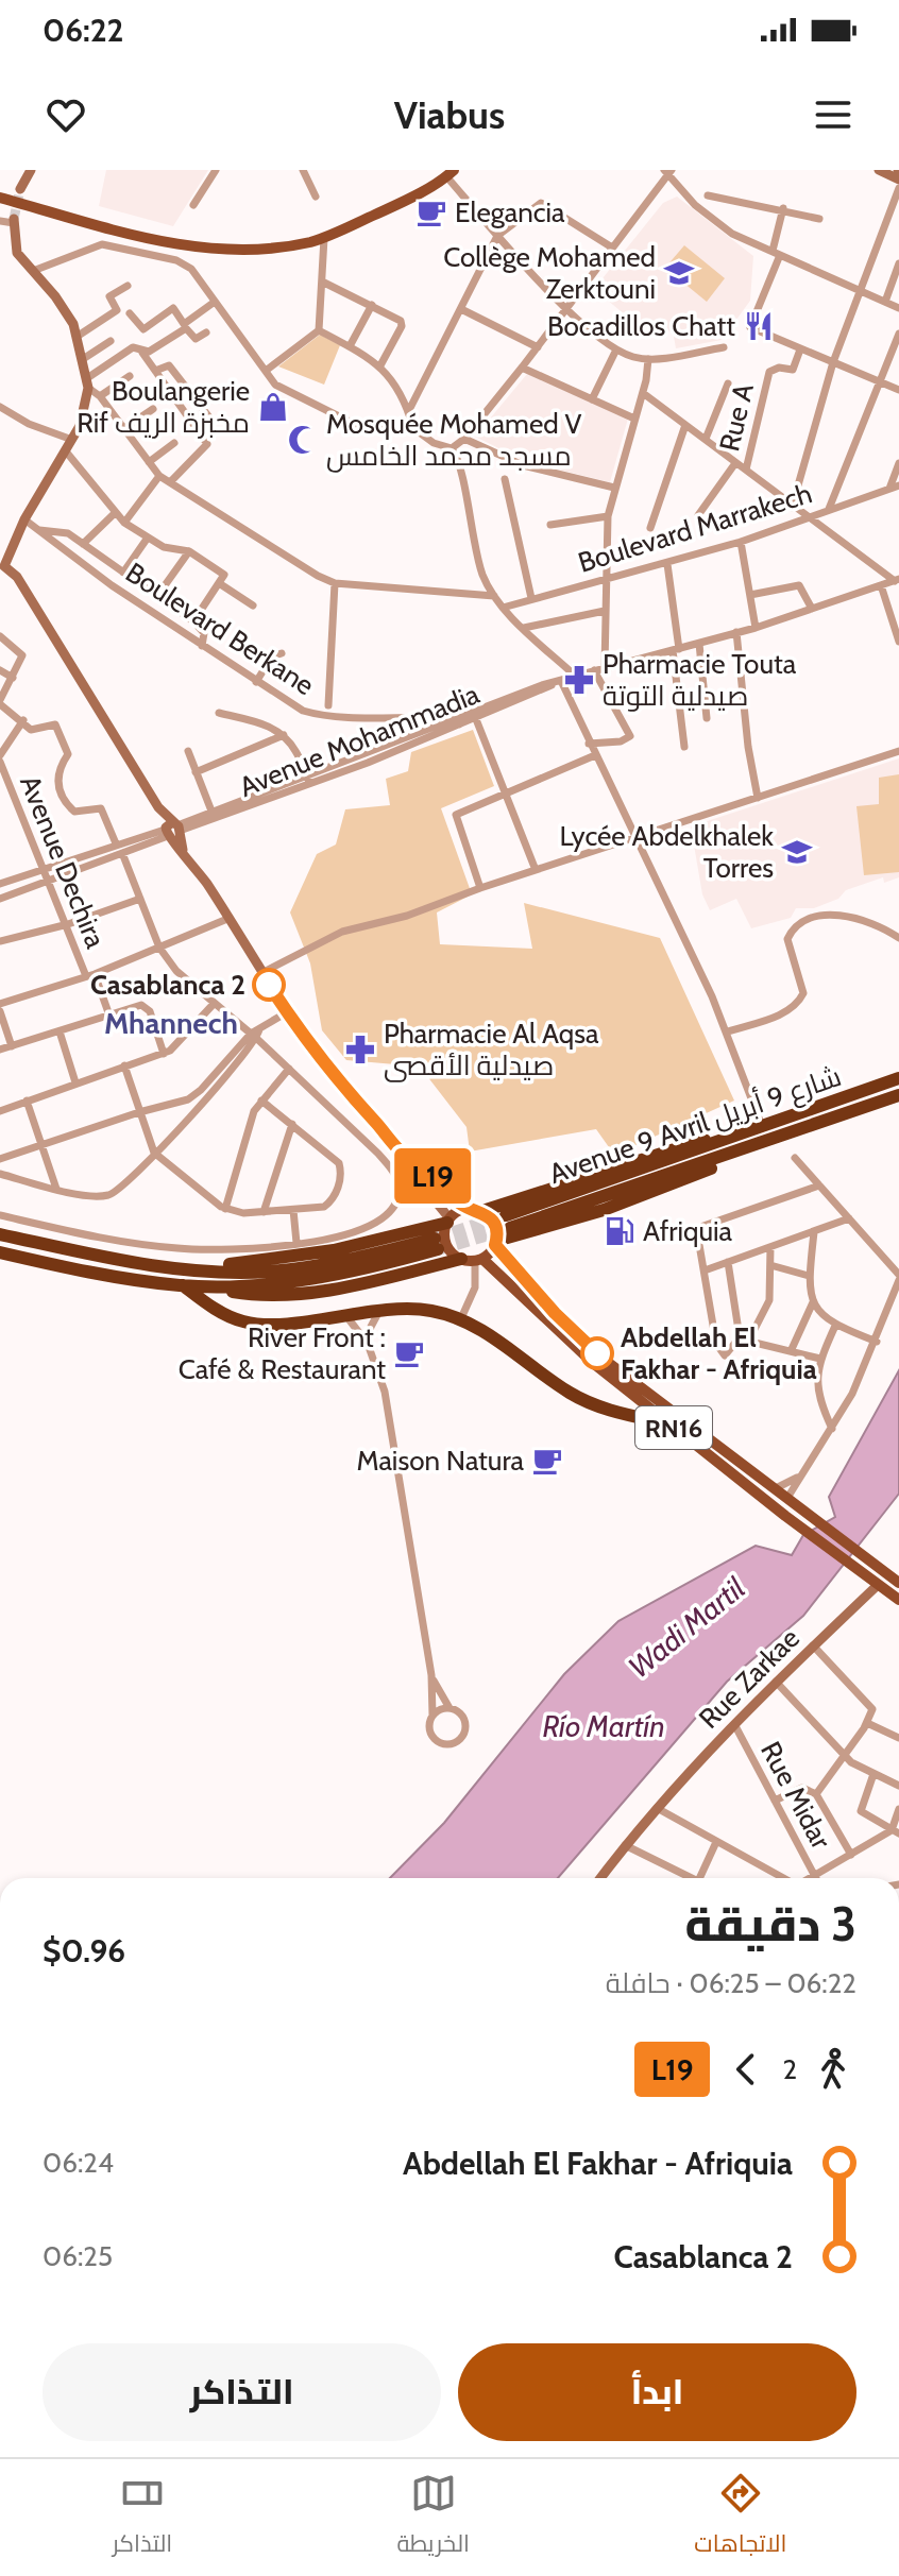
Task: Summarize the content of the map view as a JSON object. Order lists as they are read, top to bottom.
{
  "streets": {
    "highway": ["Avenue 9 Avril شارع 9 أبريل"],
    "main road": ["RN16"],
    "street": [
      "Rue A",
      "Boulevard Marrakech",
      "Boulevard Berkane",
      "Avenue Mohammadia",
      "Avenue Dechira",
      "Rue Zarkae",
      "Rue Midar"
    ]
  },
  "crossings": [
    ["Boulevard Berkane", "Avenue Mohammadia"],
    ["RN16", "Rue Zarkae"],
    ["Rue Zarkae", "Rue Midar"]
  ],
  "districts": ["Mhannech"],
  "water": ["Wadi Martil", "Río Martín"],
  "places": {
    "cafe": ["Elegancia", "River Front : Café & Restaurant", "Maison Natura"],
    "school or university": ["Collège Mohamed Zerktouni", "Lycée Abdelkhalek Torres"],
    "restaurant": ["Bocadillos Chatt"],
    "shop": ["Boulangerie Rif مخبزة الريف"],
    "mosque": ["Mosquée Mohamed V مسجد محمد الخامس"],
    "pharmacy": ["Pharmacie Touta صيدلية التوتة", "Pharmacie Al Aqsa صيدلية الأقصى"],
    "other": ["Casablanca 2", "Abdellah El Fakhar - Afriquia"],
    "fuel station": ["Afriquia"]
  },
  "lines": ["bus line L19"],
  "page": {
    "status": "06:22",
    "header": "Viabus",
    "on_map": "L19",
    "heading": ["3 دقيقة", "06:22 – 06:25 · حافلة", "$0.96"],
    "legs": ["2", "L19"],
    "list": [
      {
        "name": "Abdellah El Fakhar - Afriquia",
        "value": "06:24"
      },
      {
        "name": "Casablanca 2",
        "value": "06:25"
      }
    ],
    "buttons": ["ابدأ", "التذاكر"],
    "tabs": ["الاتجاهات", "الخريطة", "التذاكر"]
  }
}
